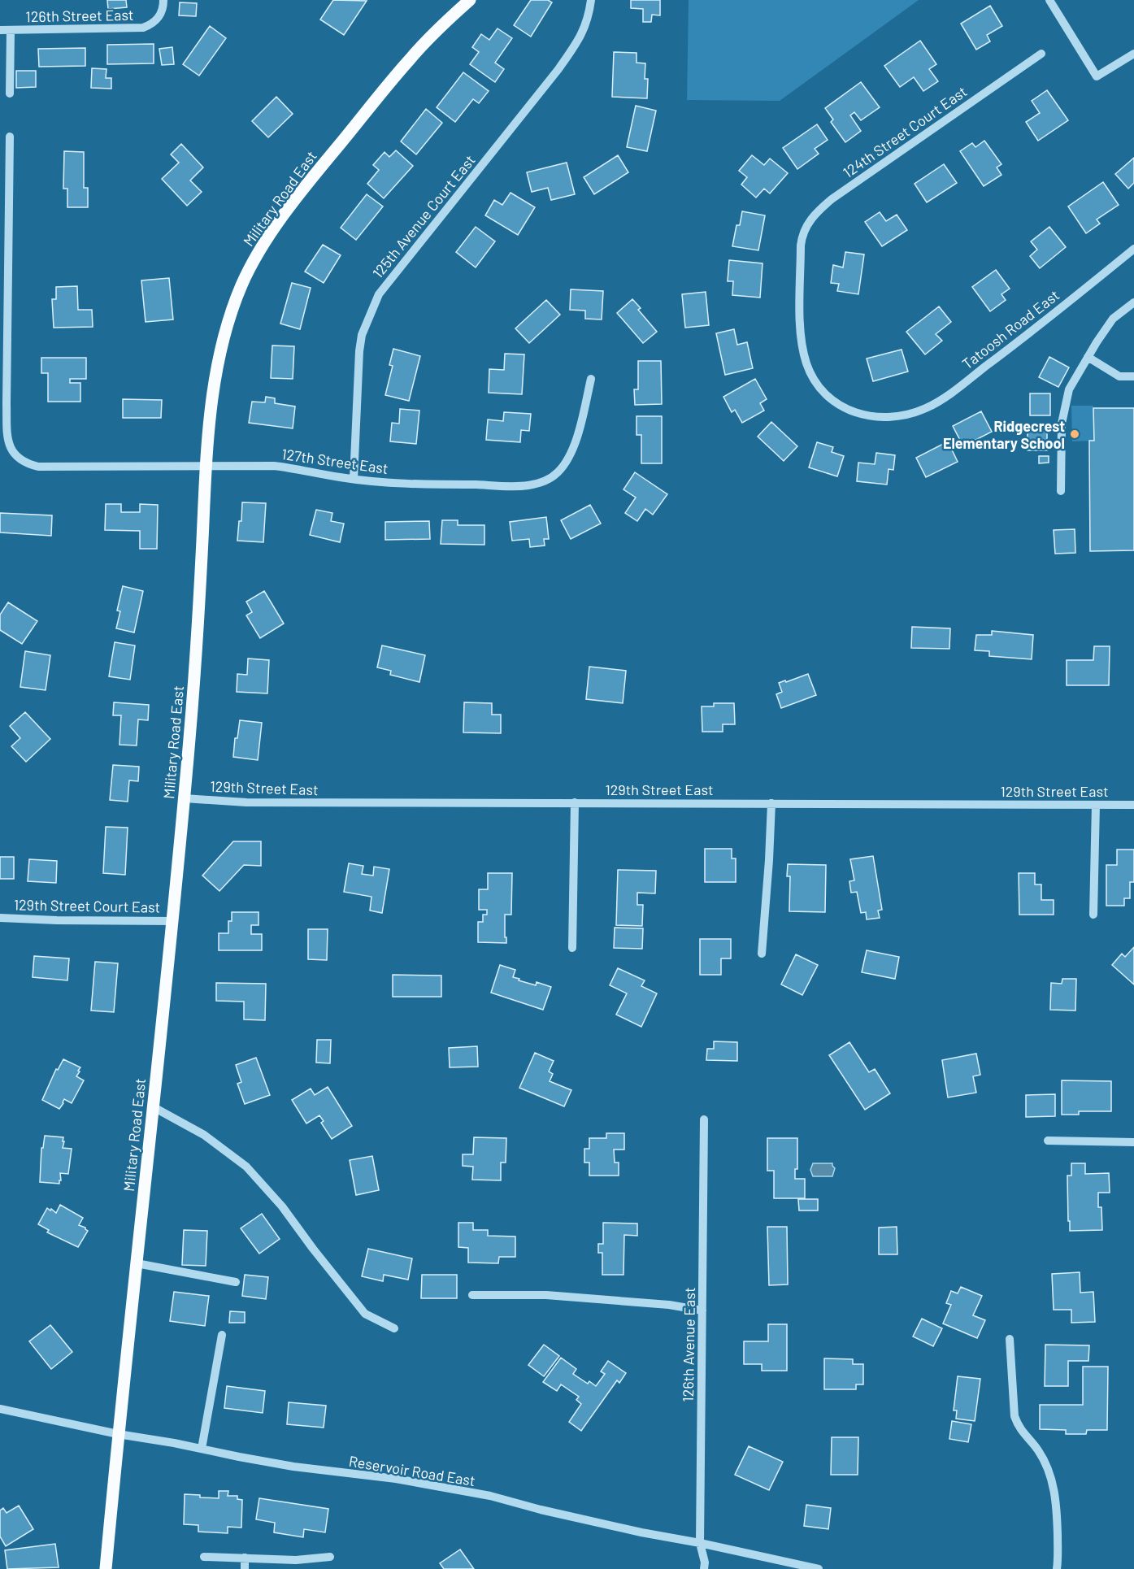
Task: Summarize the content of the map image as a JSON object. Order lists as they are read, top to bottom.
{
  "streets": {
    "main road": ["Military Road East"],
    "street": [
      "126th Street East",
      "124th Street Court East",
      "125th Avenue Court East",
      "Tatoosh Road East",
      "127th Street East",
      "129th Street East",
      "129th Street Court East",
      "126th Avenue East",
      "Reservoir Road East"
    ]
  },
  "crossings": [
    ["124th Street Court East", "Tatoosh Road East"],
    ["Military Road East", "127th Street East"],
    ["Military Road East", "129th Street East"],
    ["Military Road East", "129th Street Court East"],
    ["Military Road East", "Reservoir Road East"],
    ["125th Avenue Court East", "127th Street East"],
    ["126th Avenue East", "Reservoir Road East"]
  ],
  "places": ["Ridgecrest Elementary School"]
}
